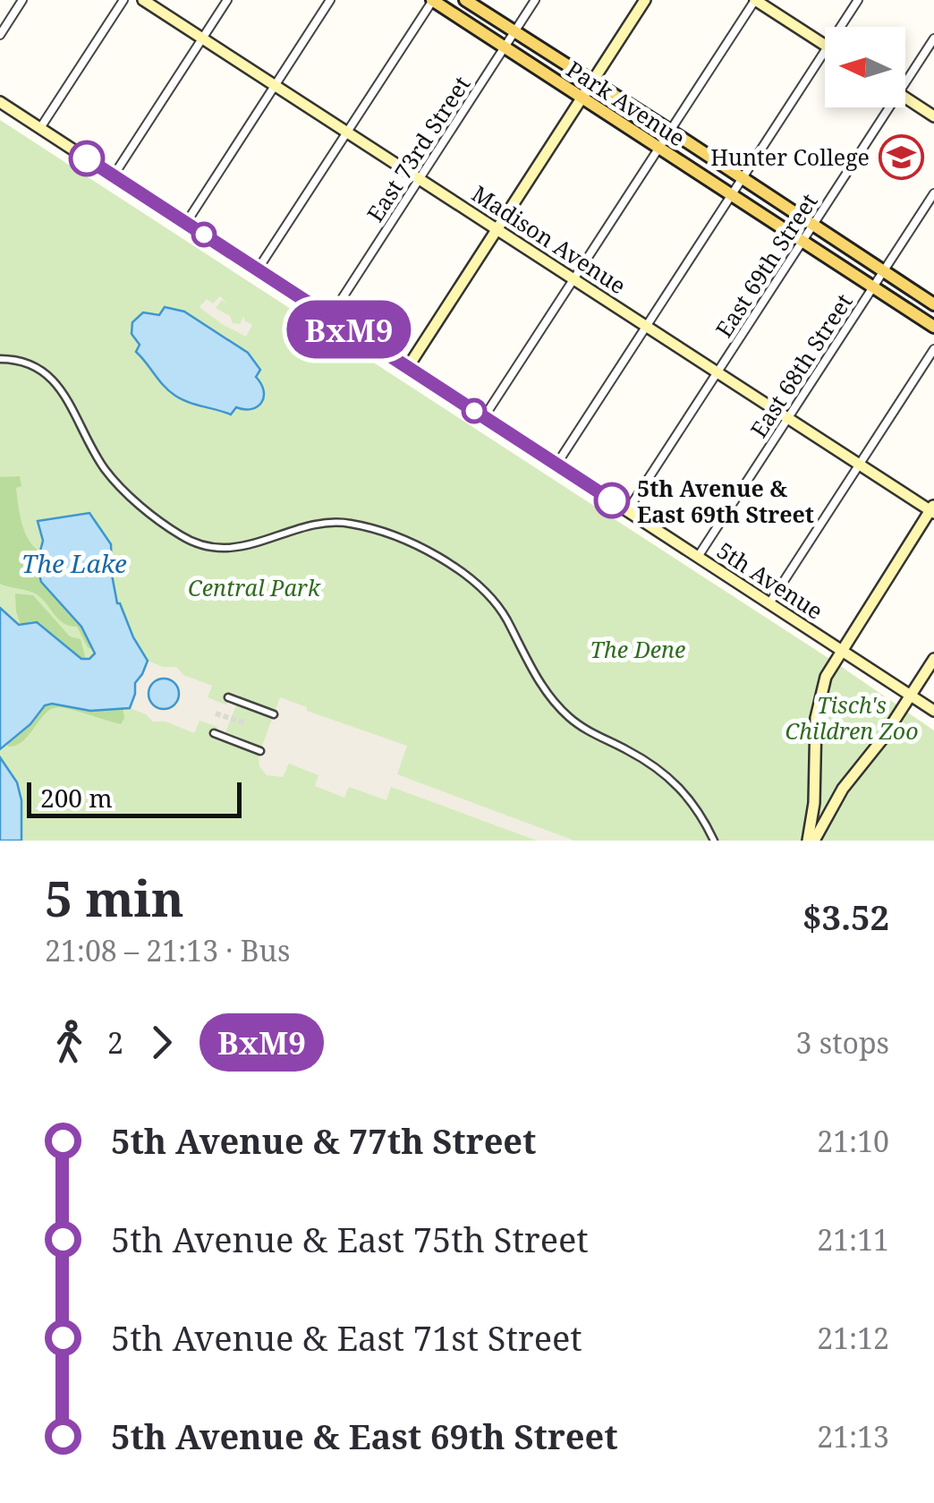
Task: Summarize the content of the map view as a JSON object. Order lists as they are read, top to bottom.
{
  "streets": {
    "main road": ["Park Avenue", "Madison Avenue", "5th Avenue"],
    "street": ["East 73rd Street", "East 69th Street", "East 68th Street"]
  },
  "crossings": [
    ["Park Avenue", "East 73rd Street"],
    ["Park Avenue", "East 69th Street"],
    ["Park Avenue", "East 68th Street"],
    ["East 73rd Street", "Madison Avenue"],
    ["East 73rd Street", "5th Avenue"],
    ["Madison Avenue", "East 69th Street"],
    ["Madison Avenue", "East 68th Street"],
    ["East 69th Street", "5th Avenue"],
    ["East 68th Street", "5th Avenue"]
  ],
  "water": ["The Lake"],
  "parks": ["Central Park", "The Dene", "Tisch's Children Zoo"],
  "places": {
    "school or university": ["Hunter College"],
    "other": ["5th Avenue & East 69th Street"]
  },
  "lines": ["bus line BxM9"],
  "scale_bar": "200 m",
  "north": "left",
  "page": {
    "on_map": "BxM9",
    "scale": "200 m",
    "heading": ["5 min", "21:08 – 21:13 · Bus", "$3.52"],
    "legs": ["2", "BxM9", "3 stops"],
    "list": [
      {
        "name": "5th Avenue & 77th Street",
        "value": "21:10"
      },
      {
        "name": "5th Avenue & East 75th Street",
        "value": "21:11"
      },
      {
        "name": "5th Avenue & East 71st Street",
        "value": "21:12"
      },
      {
        "name": "5th Avenue & East 69th Street",
        "value": "21:13"
      }
    ]
  }
}
